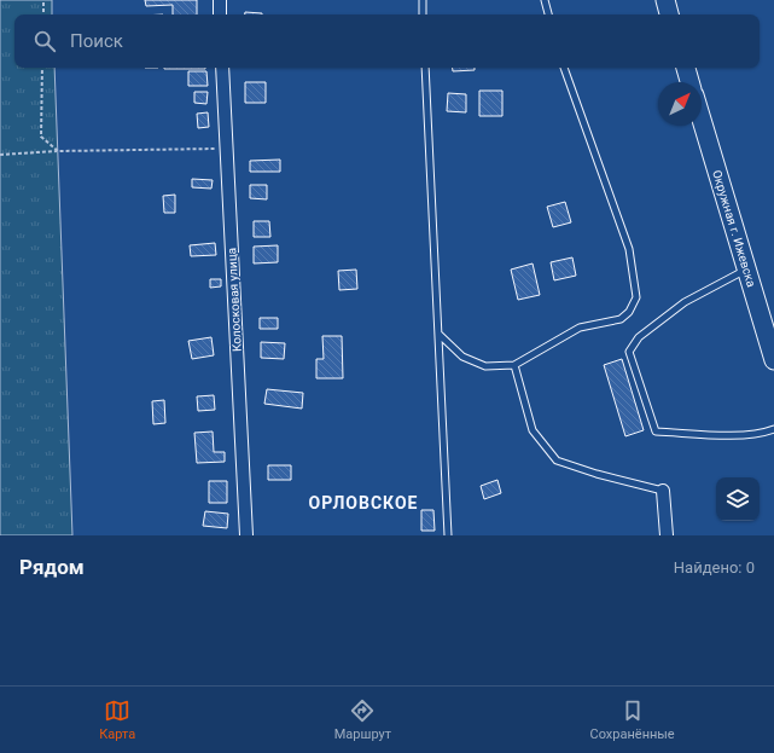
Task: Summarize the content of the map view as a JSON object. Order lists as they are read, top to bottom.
{
  "streets": {
    "main road": ["Окружная г. Ижевска"],
    "street": ["Колосковая улица"]
  },
  "districts": ["ОРЛОВСКОЕ"],
  "north": "top right",
  "page": {
    "search": "Поиск",
    "heading": ["Рядом", "Найдено: 0"],
    "nav": ["Карта", "Маршрут", "Сохранённые"]
  }
}
